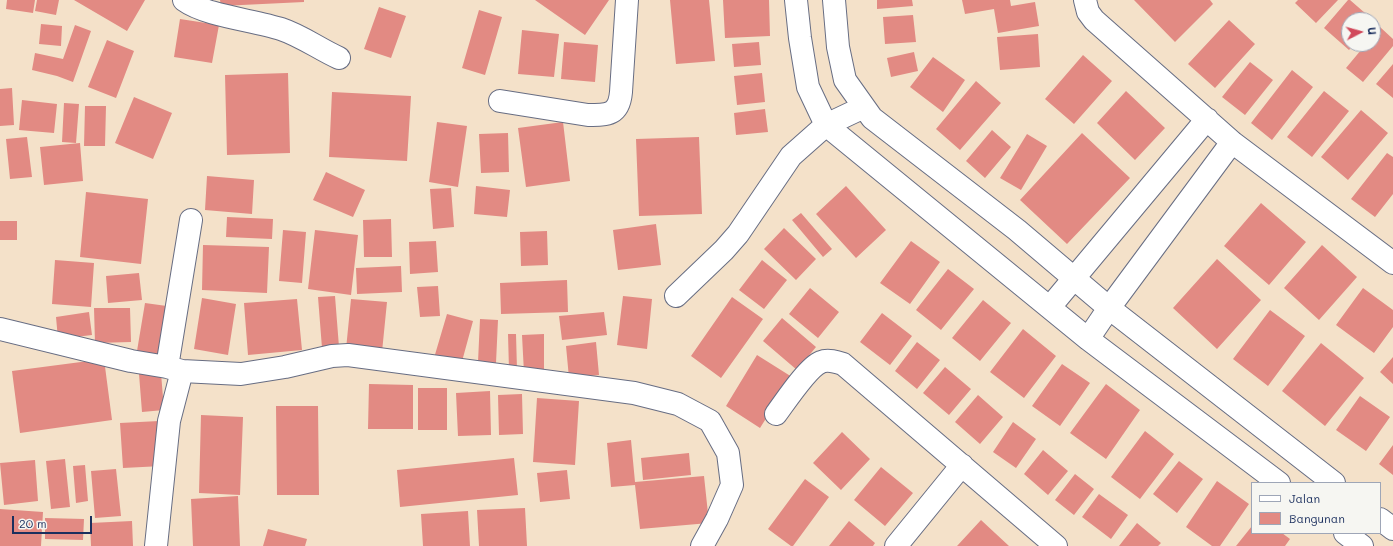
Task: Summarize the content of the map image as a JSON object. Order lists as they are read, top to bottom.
{
  "legend": ["Jalan", "Bangunan"],
  "scale_bar": "20 m",
  "north": "right"
}
